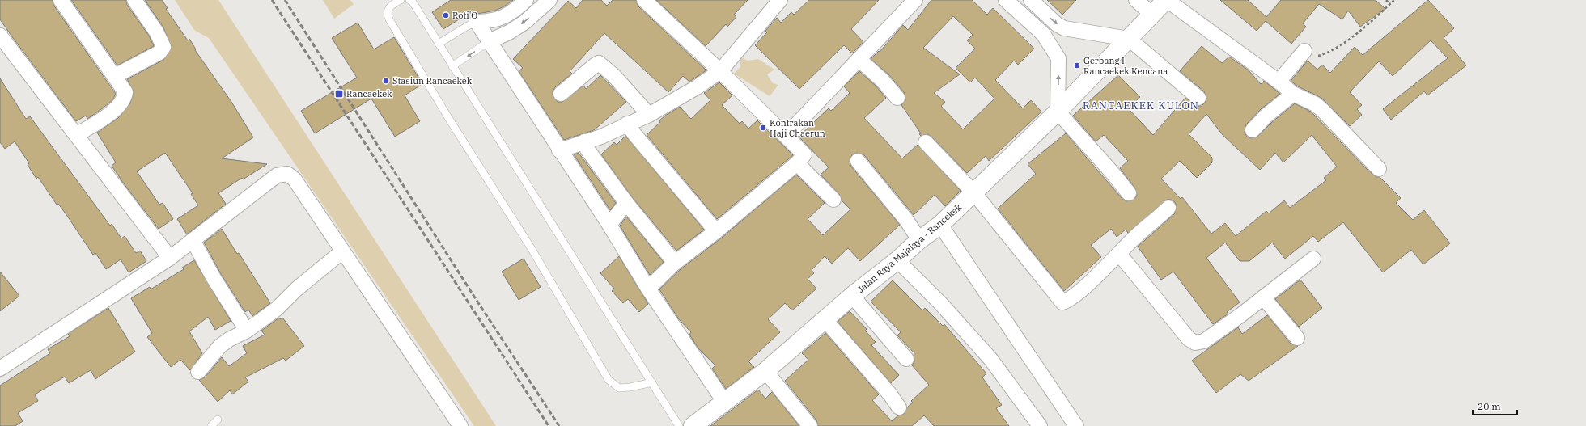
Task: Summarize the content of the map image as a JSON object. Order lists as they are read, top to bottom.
{
  "streets": {
    "main road": ["Jalan Raya Majalaya - Rancekek"]
  },
  "districts": ["RANCAEKEK KULON"],
  "places": {
    "other": [
      "Roti'O",
      "Gerbang I Rancaekek Kencana",
      "Stasiun Rancaekek",
      "Kontrakan Haji Chaerun"
    ],
    "transit": ["Rancaekek"]
  },
  "scale_bar": "20 m"
}
